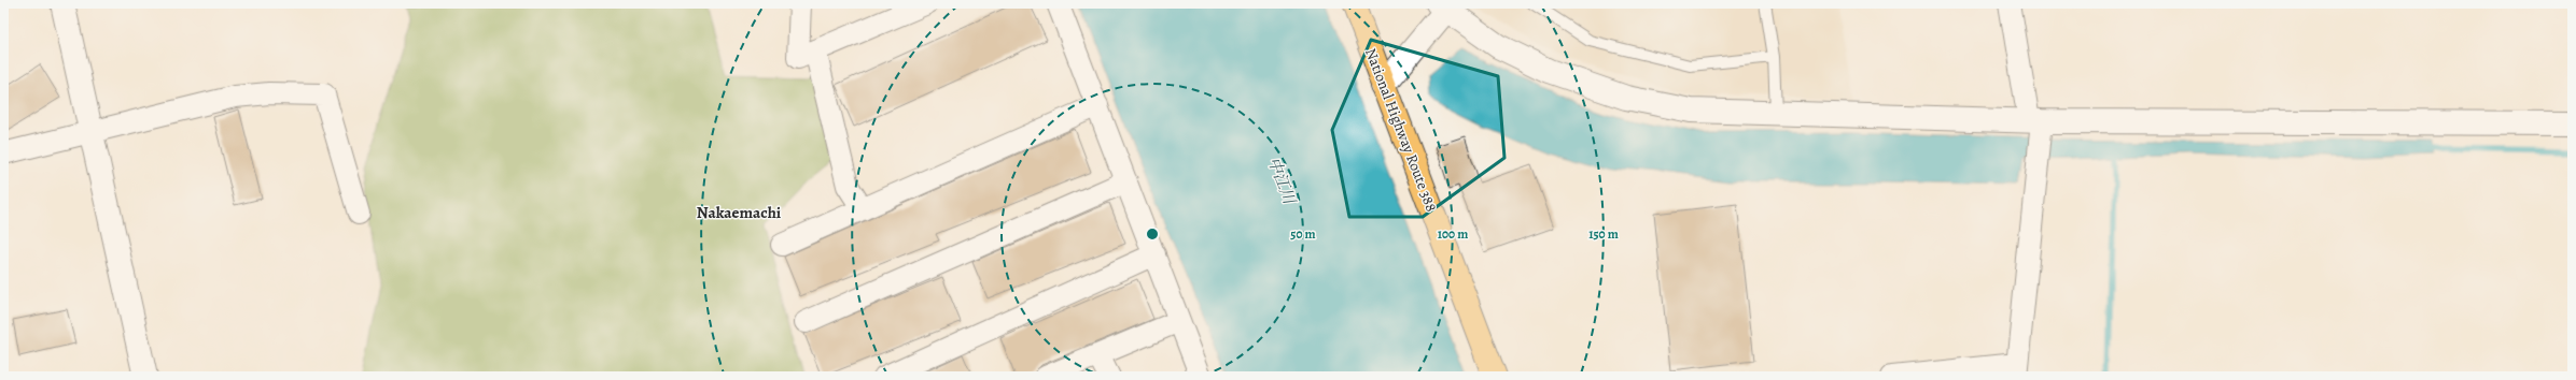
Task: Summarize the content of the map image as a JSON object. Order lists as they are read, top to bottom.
{
  "streets": {
    "highway": ["National Highway Route 388"]
  },
  "districts": ["Nakaemachi"],
  "water": ["中江川"],
  "rings": ["50 m", "100 m", "150 m"]
}
